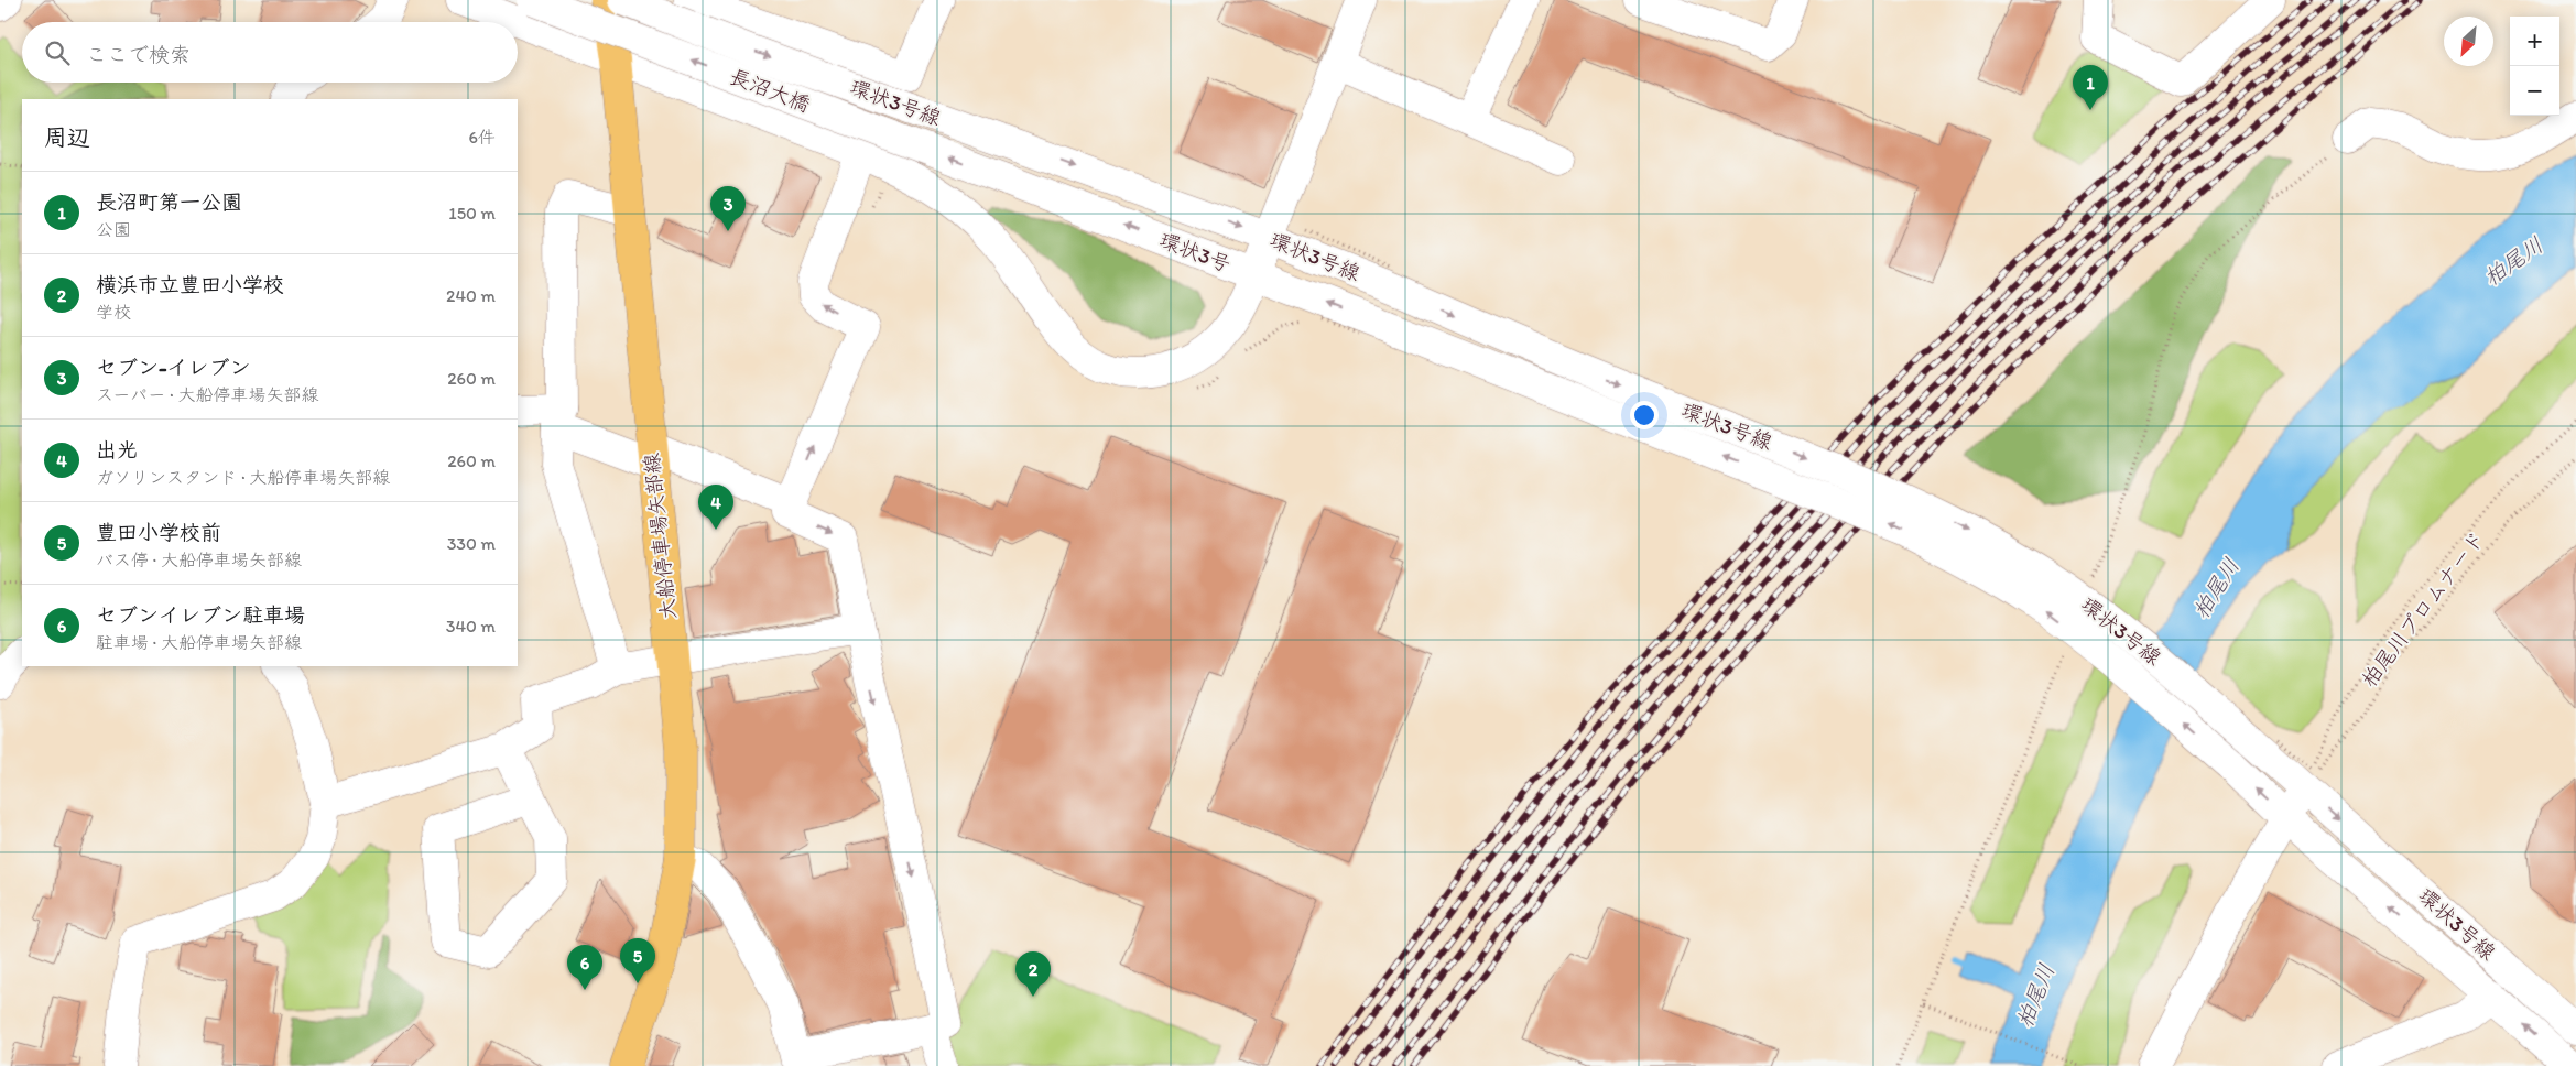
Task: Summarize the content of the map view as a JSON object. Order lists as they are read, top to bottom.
{
  "streets": {
    "main road": ["大船停車場矢部線"],
    "street": ["長沼大橋", "環状3号線", "環状3号"],
    "path": ["柏尾川プロムナード"]
  },
  "crossings": [
    ["長沼大橋", "環状3号"],
    ["環状3号線", "環状3号"],
    ["環状3号線", "柏尾川プロムナード"]
  ],
  "water": ["柏尾川"],
  "north": "bottom left",
  "page": {
    "map_buttons": ["+", "−"],
    "search": "ここで検索",
    "pins": [
      "1",
      "3",
      "4",
      "5",
      "6",
      "2"
    ],
    "heading": ["周辺", "6件"],
    "list": [
      {
        "mark": "1",
        "name": "長沼町第一公園",
        "note": "公園",
        "value": "150 m"
      },
      {
        "mark": "2",
        "name": "横浜市立豊田小学校",
        "note": "学校",
        "value": "240 m"
      },
      {
        "mark": "3",
        "name": "セブン-イレブン",
        "note": "スーパー · 大船停車場矢部線",
        "value": "260 m"
      },
      {
        "mark": "4",
        "name": "出光",
        "note": "ガソリンスタンド · 大船停車場矢部線",
        "value": "260 m"
      },
      {
        "mark": "5",
        "name": "豊田小学校前",
        "note": "バス停 · 大船停車場矢部線",
        "value": "330 m"
      },
      {
        "mark": "6",
        "name": "セブンイレブン駐車場",
        "note": "駐車場 · 大船停車場矢部線",
        "value": "340 m"
      }
    ]
  }
}
